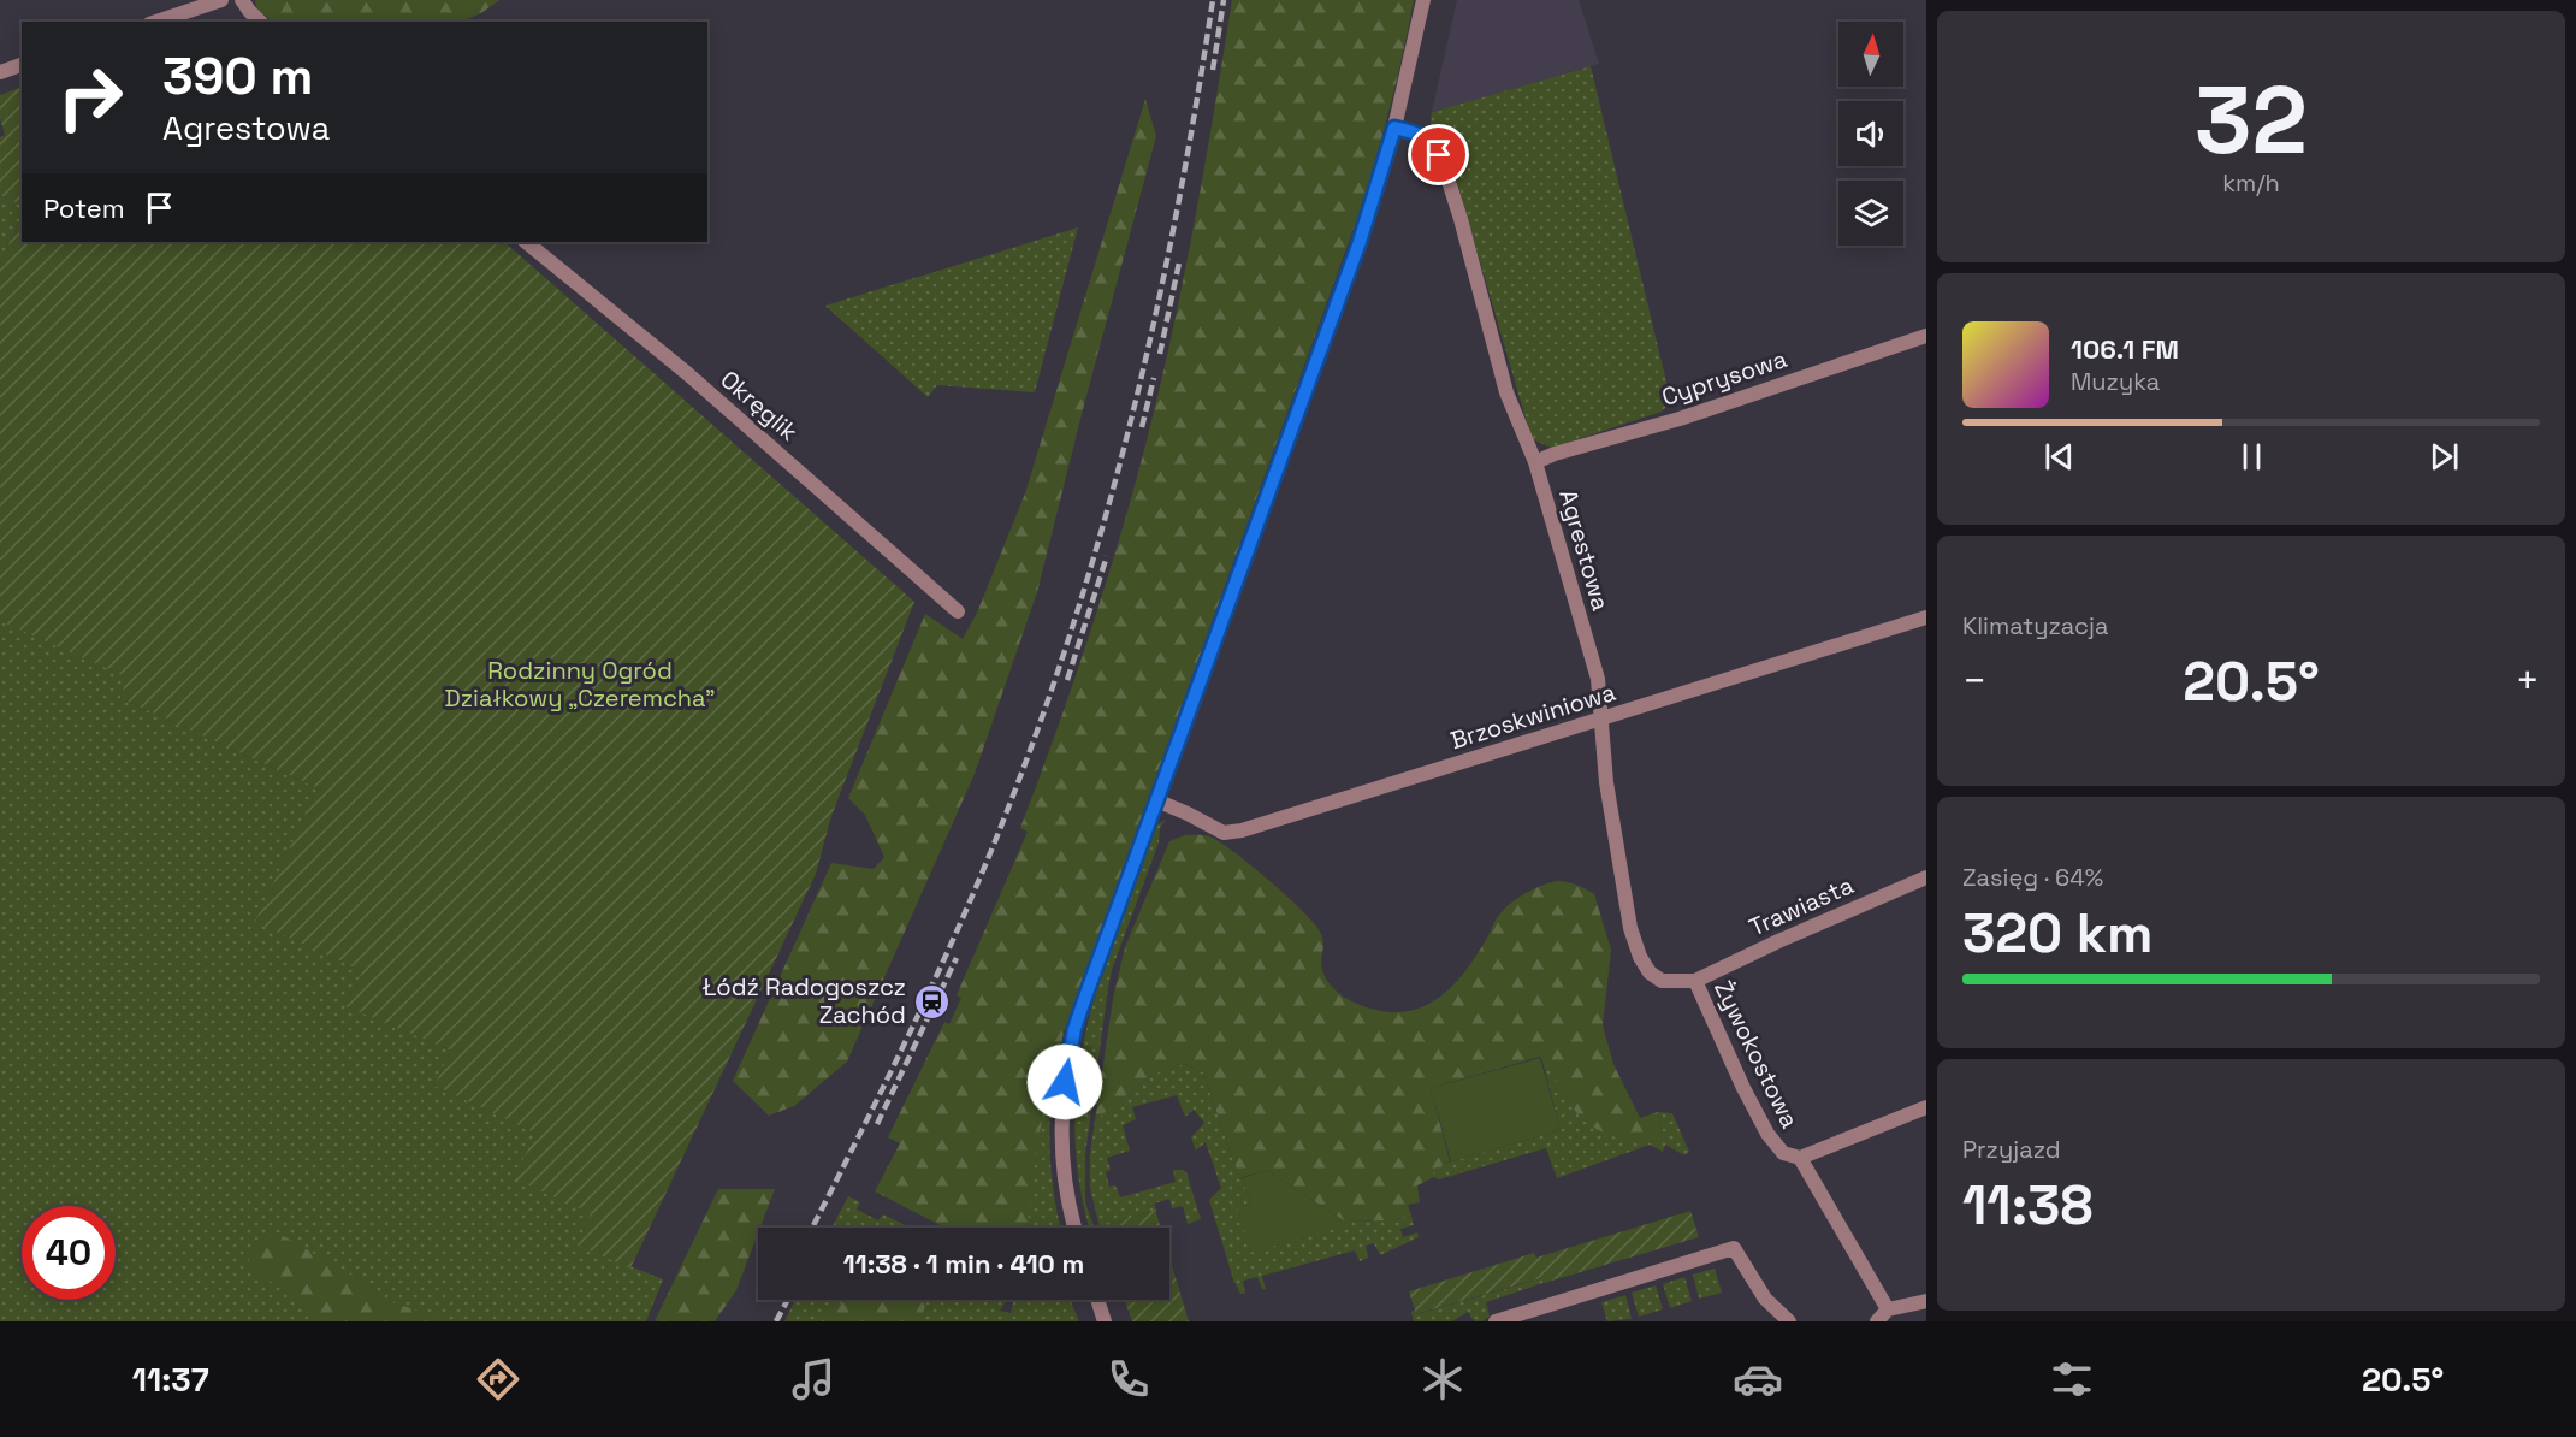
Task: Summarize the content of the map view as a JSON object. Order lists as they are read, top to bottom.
{
  "streets": {
    "street": [
      "Cyprysowa",
      "Okręglik",
      "Agrestowa",
      "Brzoskwiniowa",
      "Trawiasta",
      "Żywokostowa"
    ]
  },
  "crossings": [
    ["Cyprysowa", "Agrestowa"],
    ["Agrestowa", "Brzoskwiniowa"],
    ["Agrestowa", "Trawiasta"],
    ["Agrestowa", "Żywokostowa"],
    ["Trawiasta", "Żywokostowa"]
  ],
  "parks": ["Rodzinny Ogród Działkowy „Czeremcha”"],
  "places": {
    "station": ["Łódź Radogoszcz Zachód"]
  },
  "north": "top",
  "page": {
    "tile": [
      ["32", "km/h"],
      "Klimatyzacja",
      ["Zasięg · 64%", "320 km"],
      ["Przyjazd", "11:38"]
    ],
    "turn": ["390 m", "Agrestowa"],
    "then": "Potem",
    "song": ["106.1 FM", "Muzyka"],
    "heat": ["−", "20.5°", "+"],
    "limit": "40",
    "trip": "11:38 · 1 min · 410 m",
    "tabs": ["11:37", "20.5°"]
  }
}
